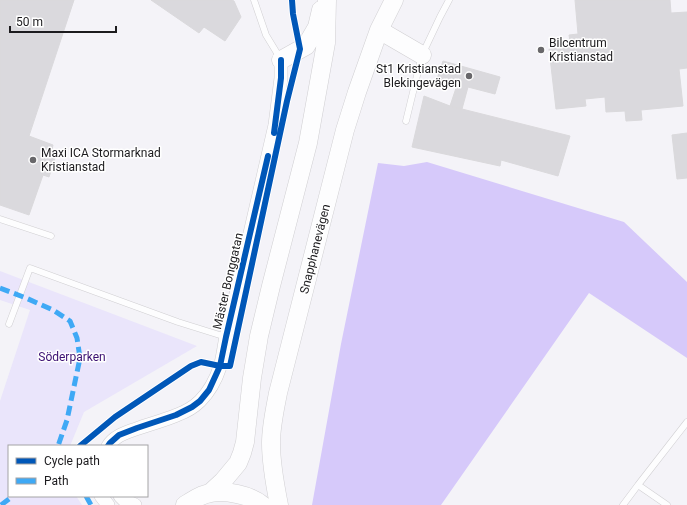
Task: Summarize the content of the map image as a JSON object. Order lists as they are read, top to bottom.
{
  "streets": {
    "main road": ["Snapphanevägen"],
    "street": ["Mäster Bonggatan"]
  },
  "parks": ["Söderparken"],
  "places": ["Bilcentrum Kristianstad", "St1 Kristianstad Blekingevägen", "Maxi ICA Stormarknad Kristianstad"],
  "legend": ["Cycle path", "Path"],
  "scale_bar": "50 m"
}
